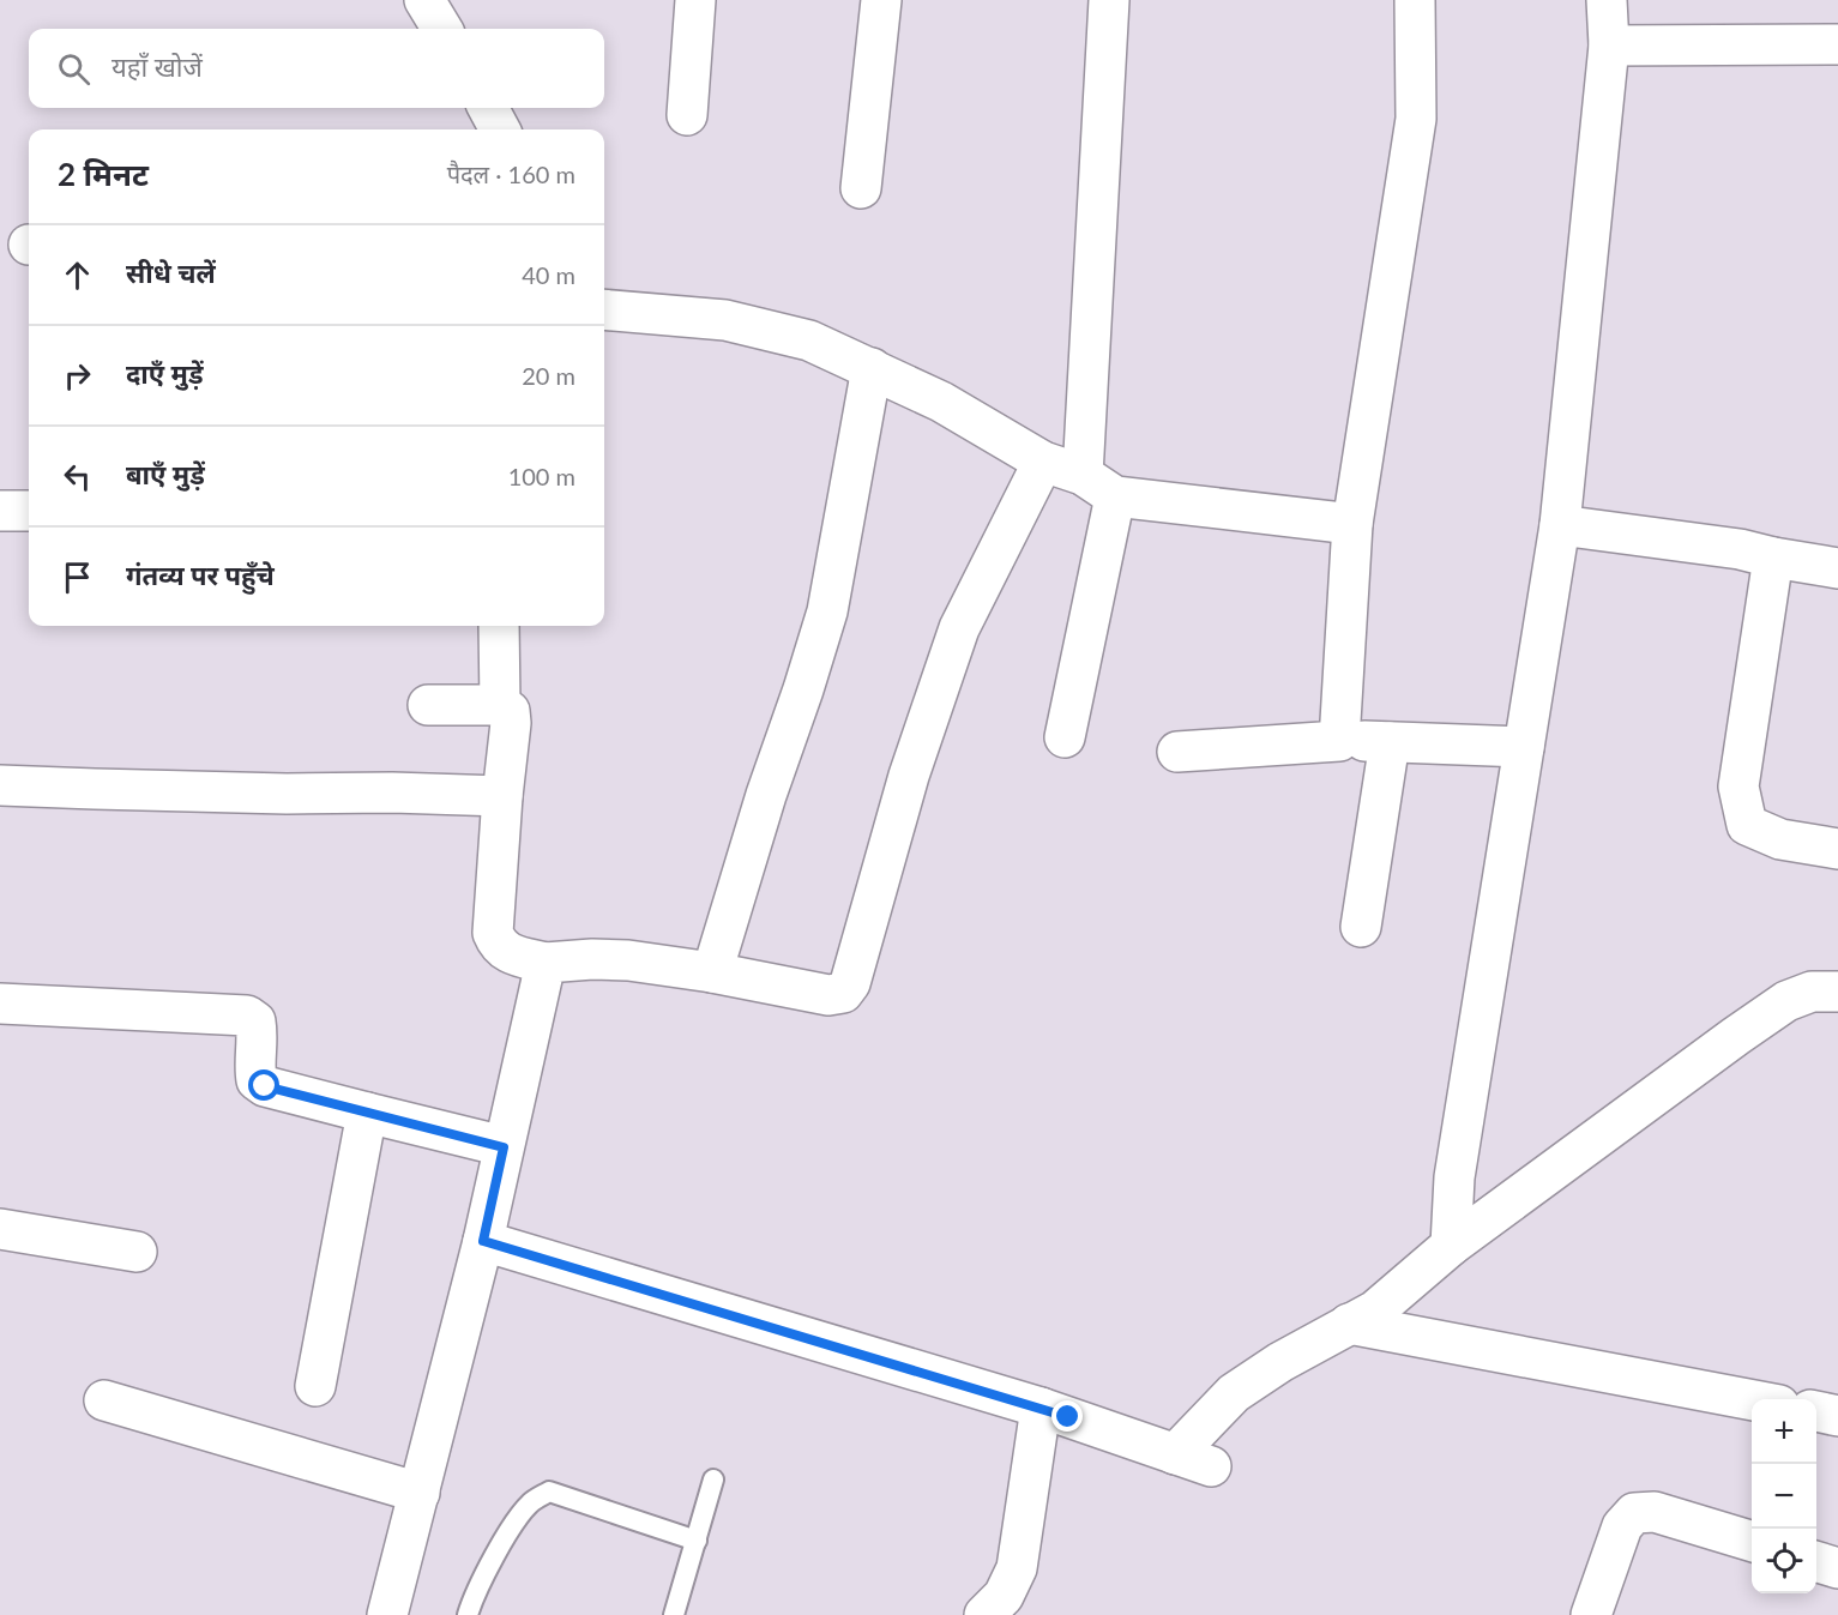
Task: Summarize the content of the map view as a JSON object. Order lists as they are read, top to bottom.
{
  "page": {
    "search": "यहाँ खोजें",
    "heading": ["2 मिनट", "पैदल · 160 m"],
    "list": [
      ["सीधे चलें", "40 m"],
      ["दाएँ मुड़ें", "20 m"],
      ["बाएँ मुड़ें", "100 m"],
      "गंतव्य पर पहुँचे"
    ],
    "map_buttons": ["+", "−"]
  }
}
